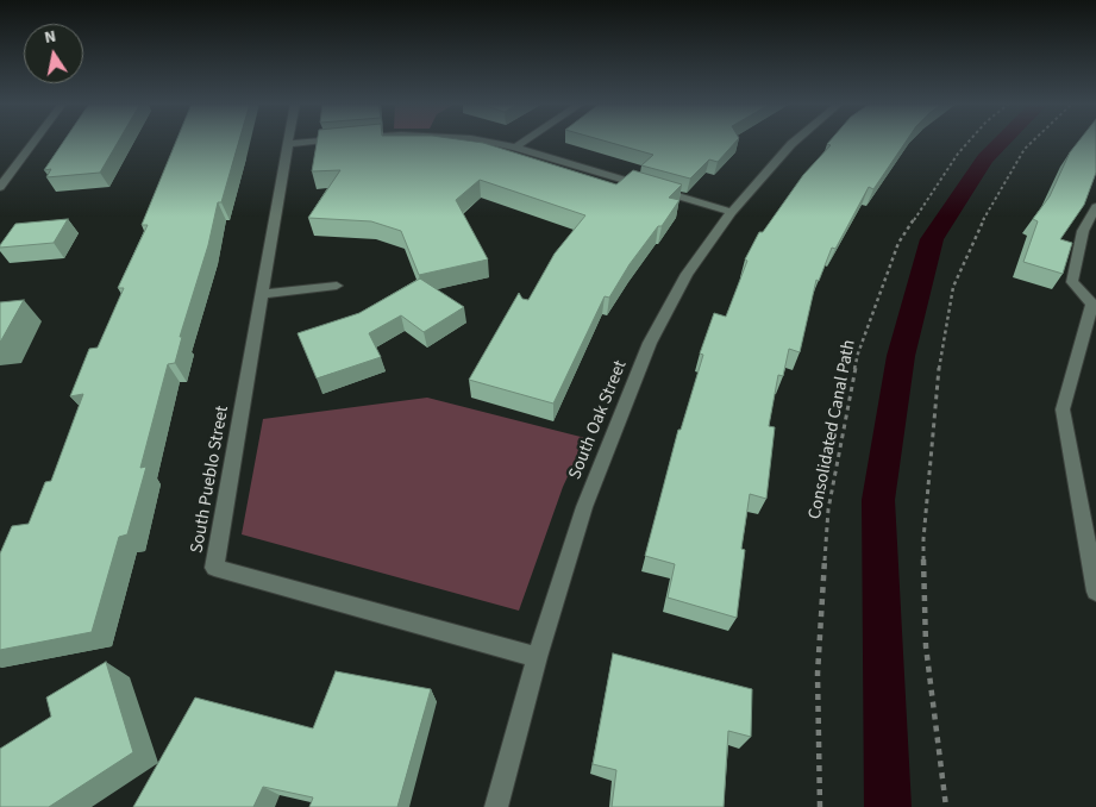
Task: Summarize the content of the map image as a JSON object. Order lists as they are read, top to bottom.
{
  "streets": {
    "street": ["South Oak Street", "South Pueblo Street"],
    "path": ["Consolidated Canal Path"]
  },
  "crossings": [
    ["South Oak Street", "South Pueblo Street"]
  ],
  "north": "top"
}
